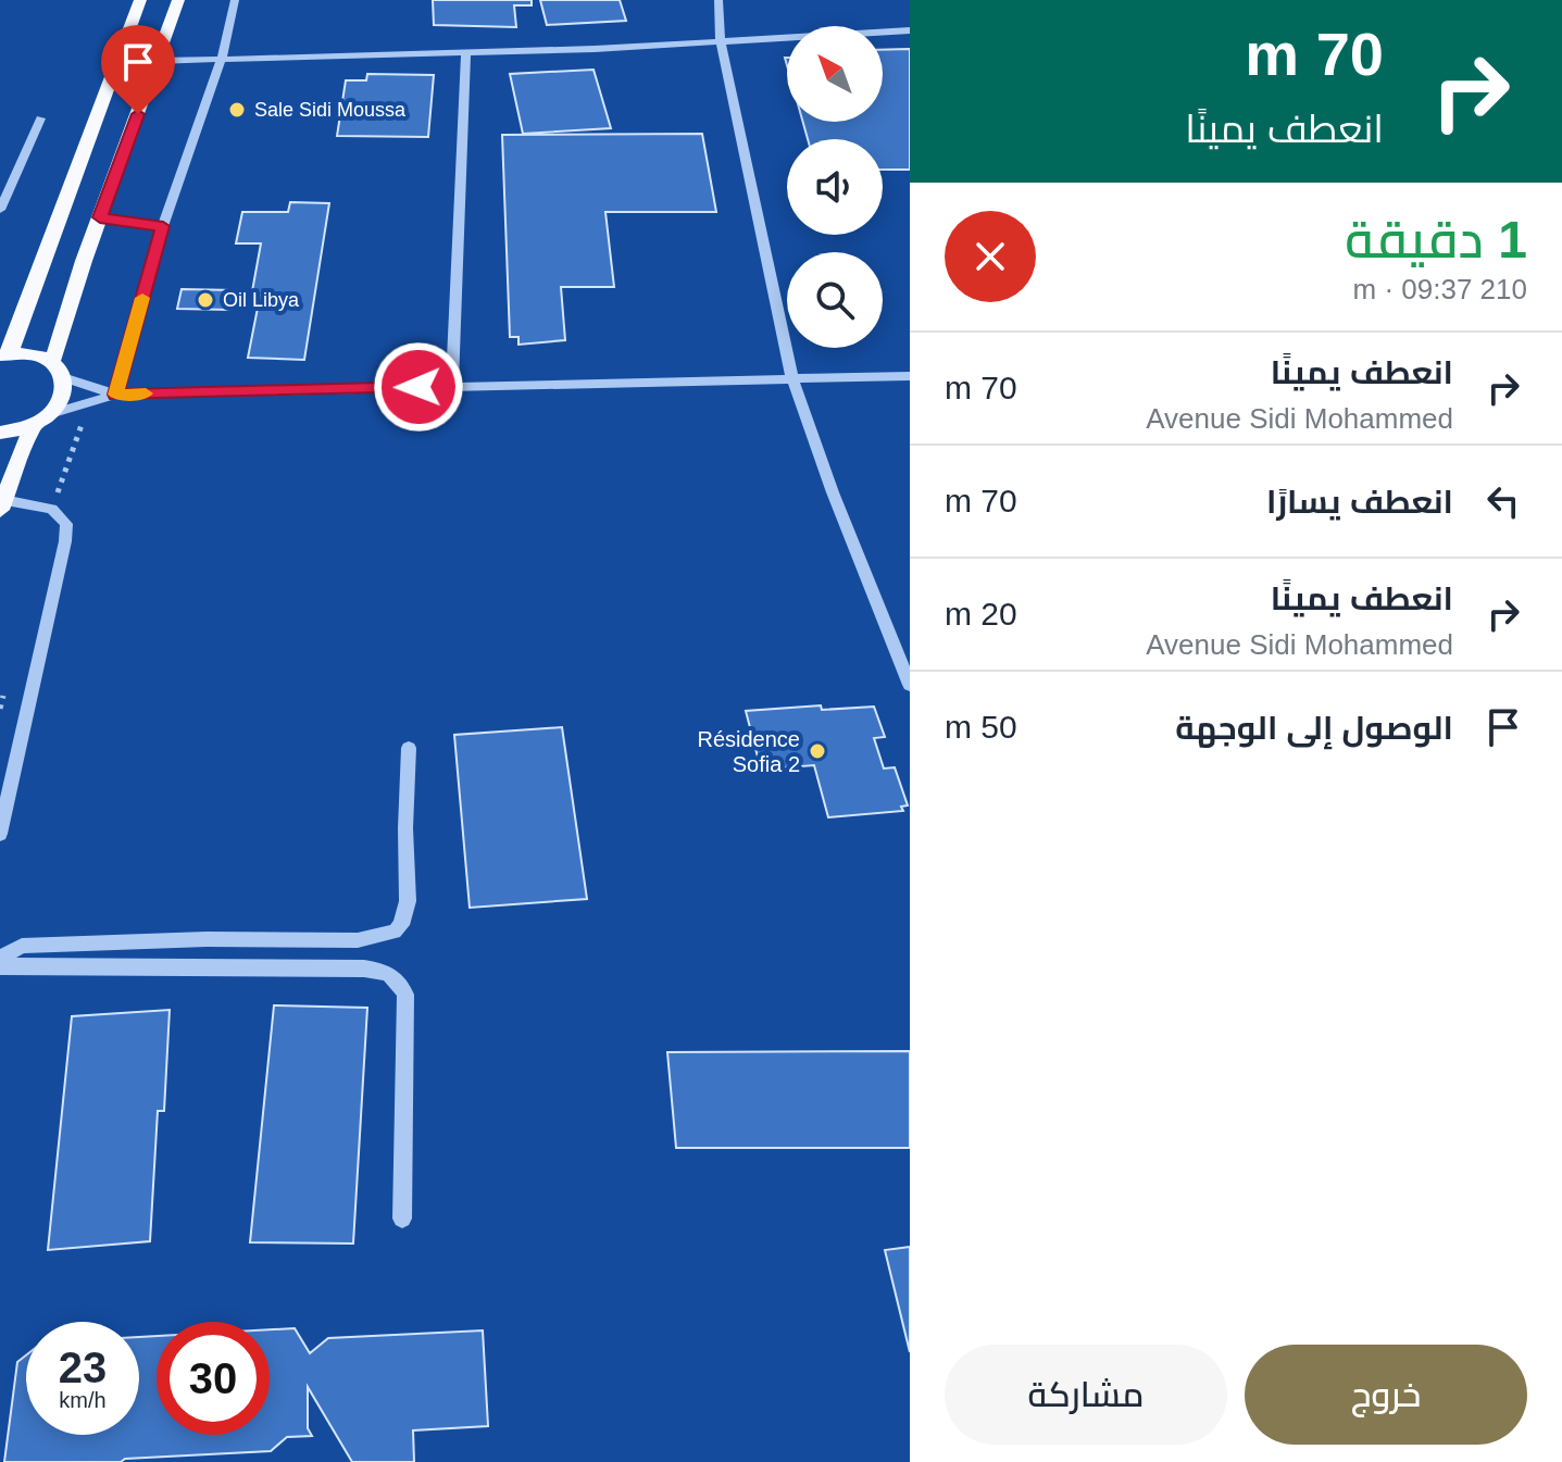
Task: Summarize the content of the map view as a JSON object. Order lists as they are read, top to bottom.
{
  "places": ["Sale Sidi Moussa", "Oil Libya", "Résidence Sofia 2"],
  "north": "top left",
  "page": {
    "turn": ["70 m", "انعطف يمينًا"],
    "heading": ["1 دقيقة", "210 m · 09:37"],
    "list": [
      {
        "name": "انعطف يمينًا",
        "note": "Avenue Sidi Mohammed",
        "value": "70 m"
      },
      {
        "name": "انعطف يسارًا",
        "value": "70 m"
      },
      {
        "name": "انعطف يمينًا",
        "note": "Avenue Sidi Mohammed",
        "value": "20 m"
      },
      {
        "name": "الوصول إلى الوجهة",
        "value": "50 m"
      }
    ],
    "speed": "23 km/h",
    "limit": "30",
    "buttons": ["خروج", "مشاركة"]
  }
}
